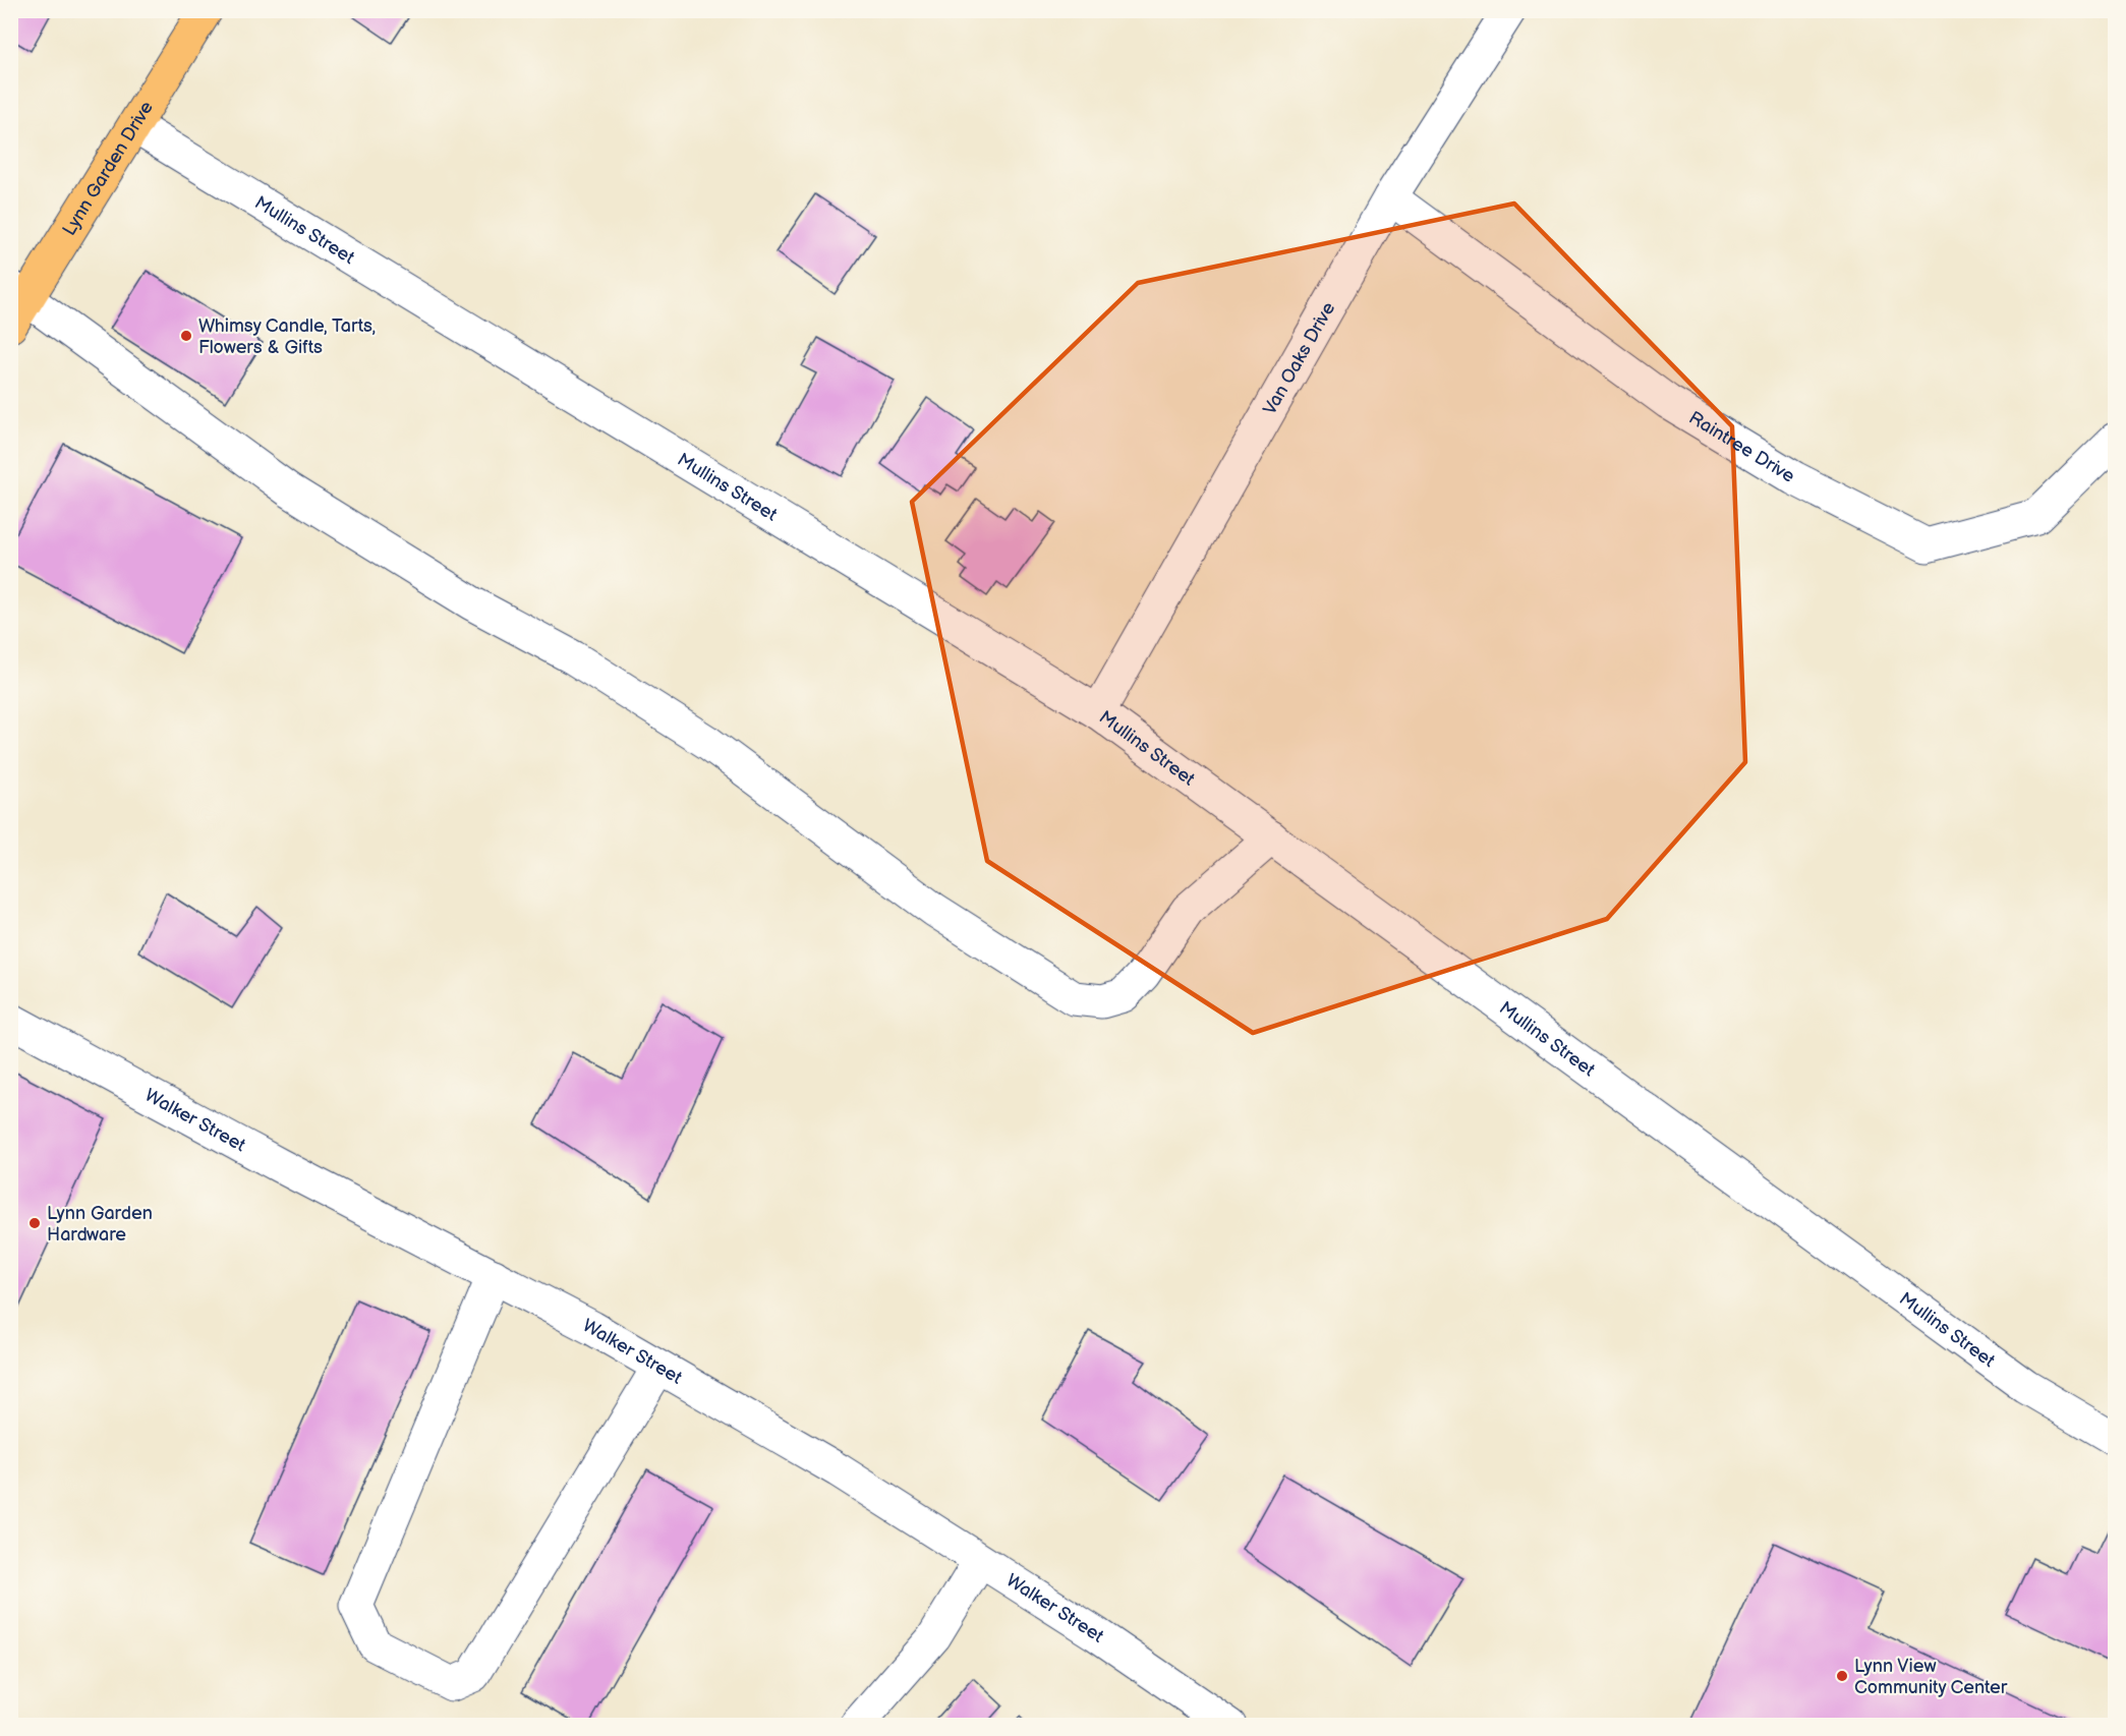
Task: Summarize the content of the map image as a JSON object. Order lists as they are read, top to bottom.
{
  "streets": {
    "main road": ["Lynn Garden Drive"],
    "street": [
      "Mullins Street",
      "Van Oaks Drive",
      "Raintree Drive",
      "Walker Street"
    ]
  },
  "crossings": [
    ["Lynn Garden Drive", "Mullins Street"],
    ["Mullins Street", "Van Oaks Drive"],
    ["Van Oaks Drive", "Raintree Drive"]
  ],
  "places": ["Whimsy Candle, Tarts, Flowers & Gifts", "Lynn Garden Hardware", "Lynn View Community Center"]
}
